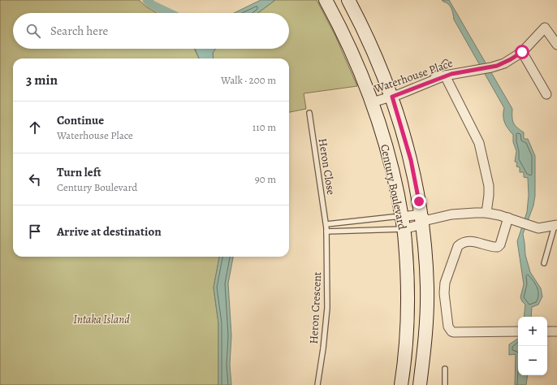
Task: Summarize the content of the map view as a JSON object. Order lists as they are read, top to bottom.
{
  "streets": {
    "main road": ["Century Boulevard"],
    "street": ["Waterhouse Place"],
    "lane": ["Heron Close", "Heron Crescent"]
  },
  "crossings": [
    ["Waterhouse Place", "Century Boulevard"],
    ["Heron Close", "Heron Crescent"]
  ],
  "parks": ["Intaka Island"],
  "page": {
    "search": "Search here",
    "heading": ["3 min", "Walk · 200 m"],
    "list": [
      ["Continue", "Waterhouse Place", "110 m"],
      ["Turn left", "Century Boulevard", "90 m"],
      "Arrive at destination"
    ],
    "map_buttons": ["+", "−"]
  }
}
